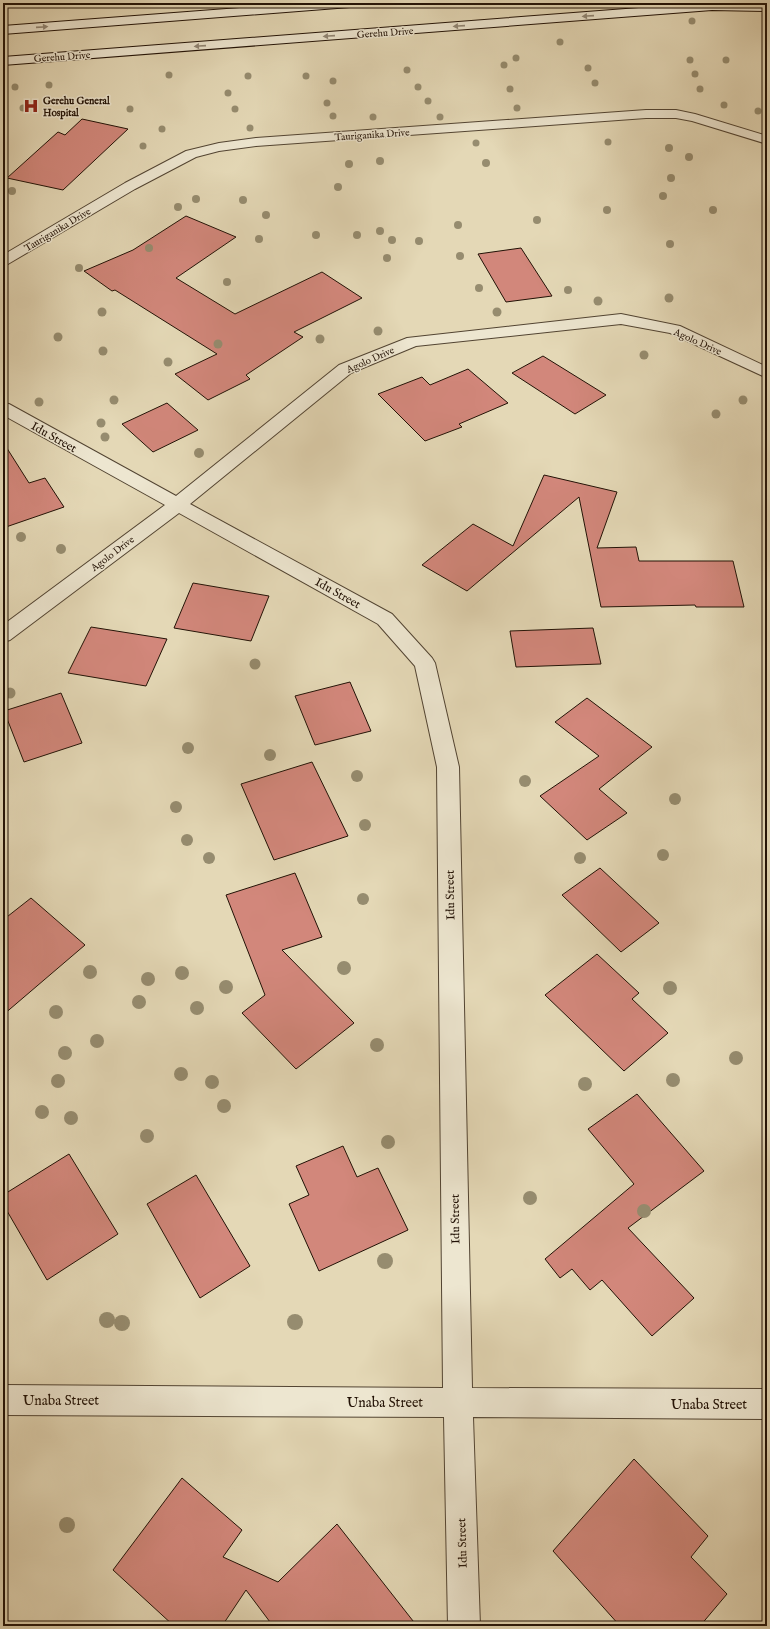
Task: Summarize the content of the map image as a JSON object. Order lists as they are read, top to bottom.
{
  "streets": {
    "street": [
      "Gerehu Drive",
      "Tauriganika Drive",
      "Agolo Drive",
      "Idu Street",
      "Unaba Street"
    ]
  },
  "crossings": [
    ["Agolo Drive", "Idu Street"],
    ["Idu Street", "Unaba Street"]
  ],
  "places": {
    "hospital": ["Gerehu General Hospital"]
  }
}
